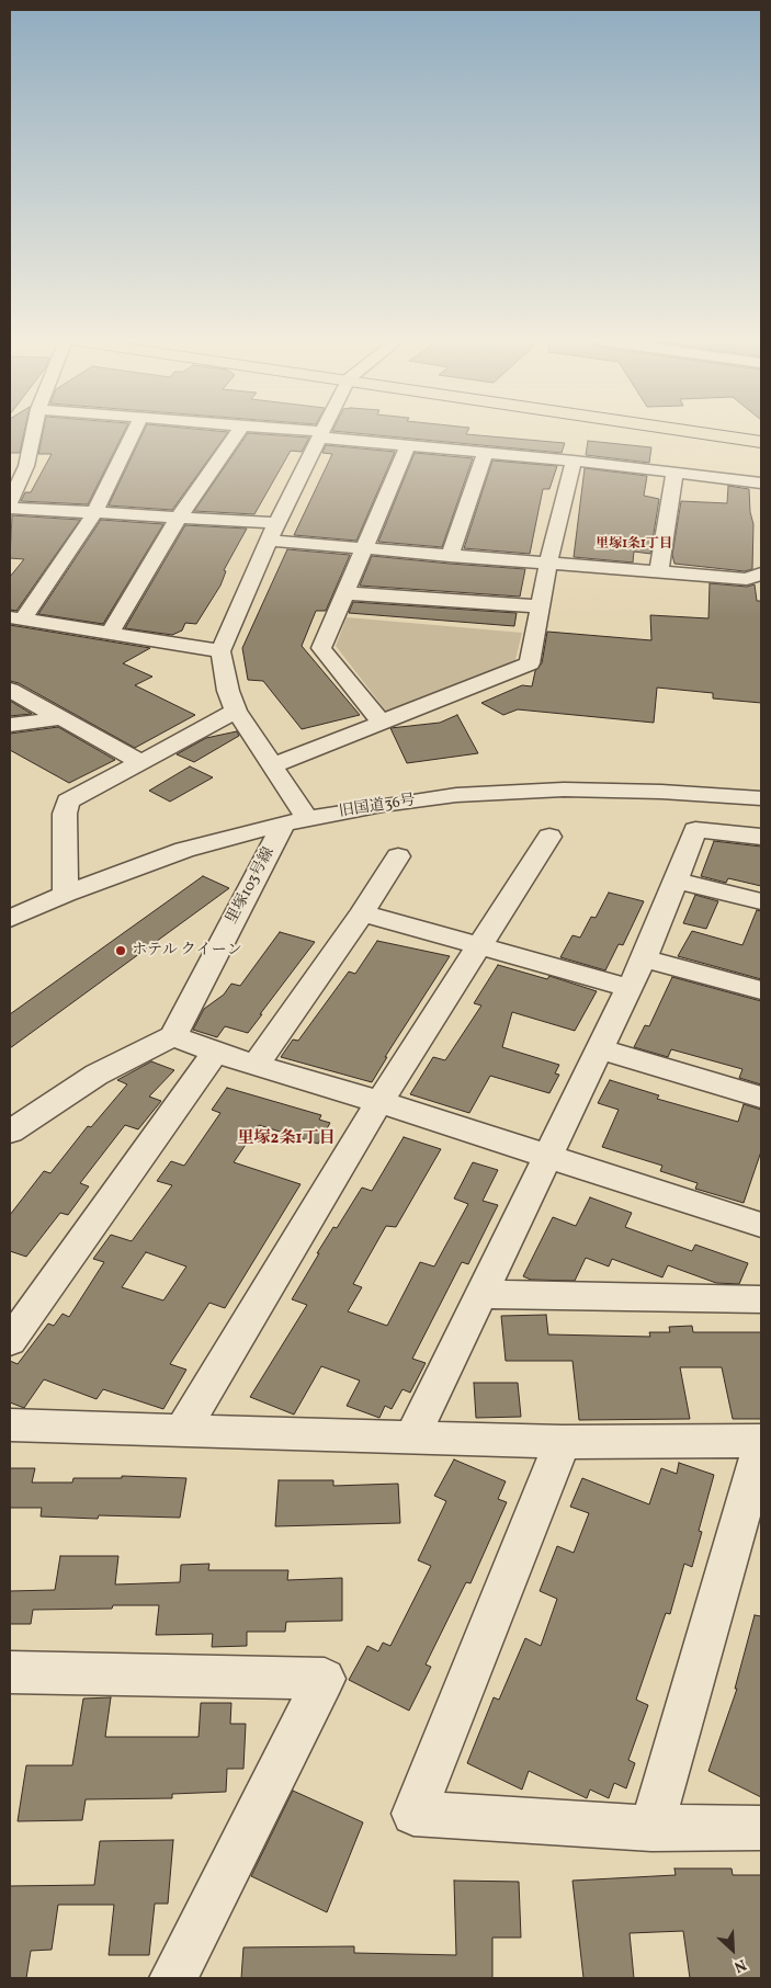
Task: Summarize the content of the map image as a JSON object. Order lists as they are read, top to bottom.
{
  "streets": {
    "street": ["旧国道36号", "里塚103号線"]
  },
  "crossings": [
    ["旧国道36号", "里塚103号線"]
  ],
  "districts": ["里塚1条1丁目", "里塚2条1丁目"],
  "places": ["ホテル クイーン"],
  "north": "bottom right"
}
